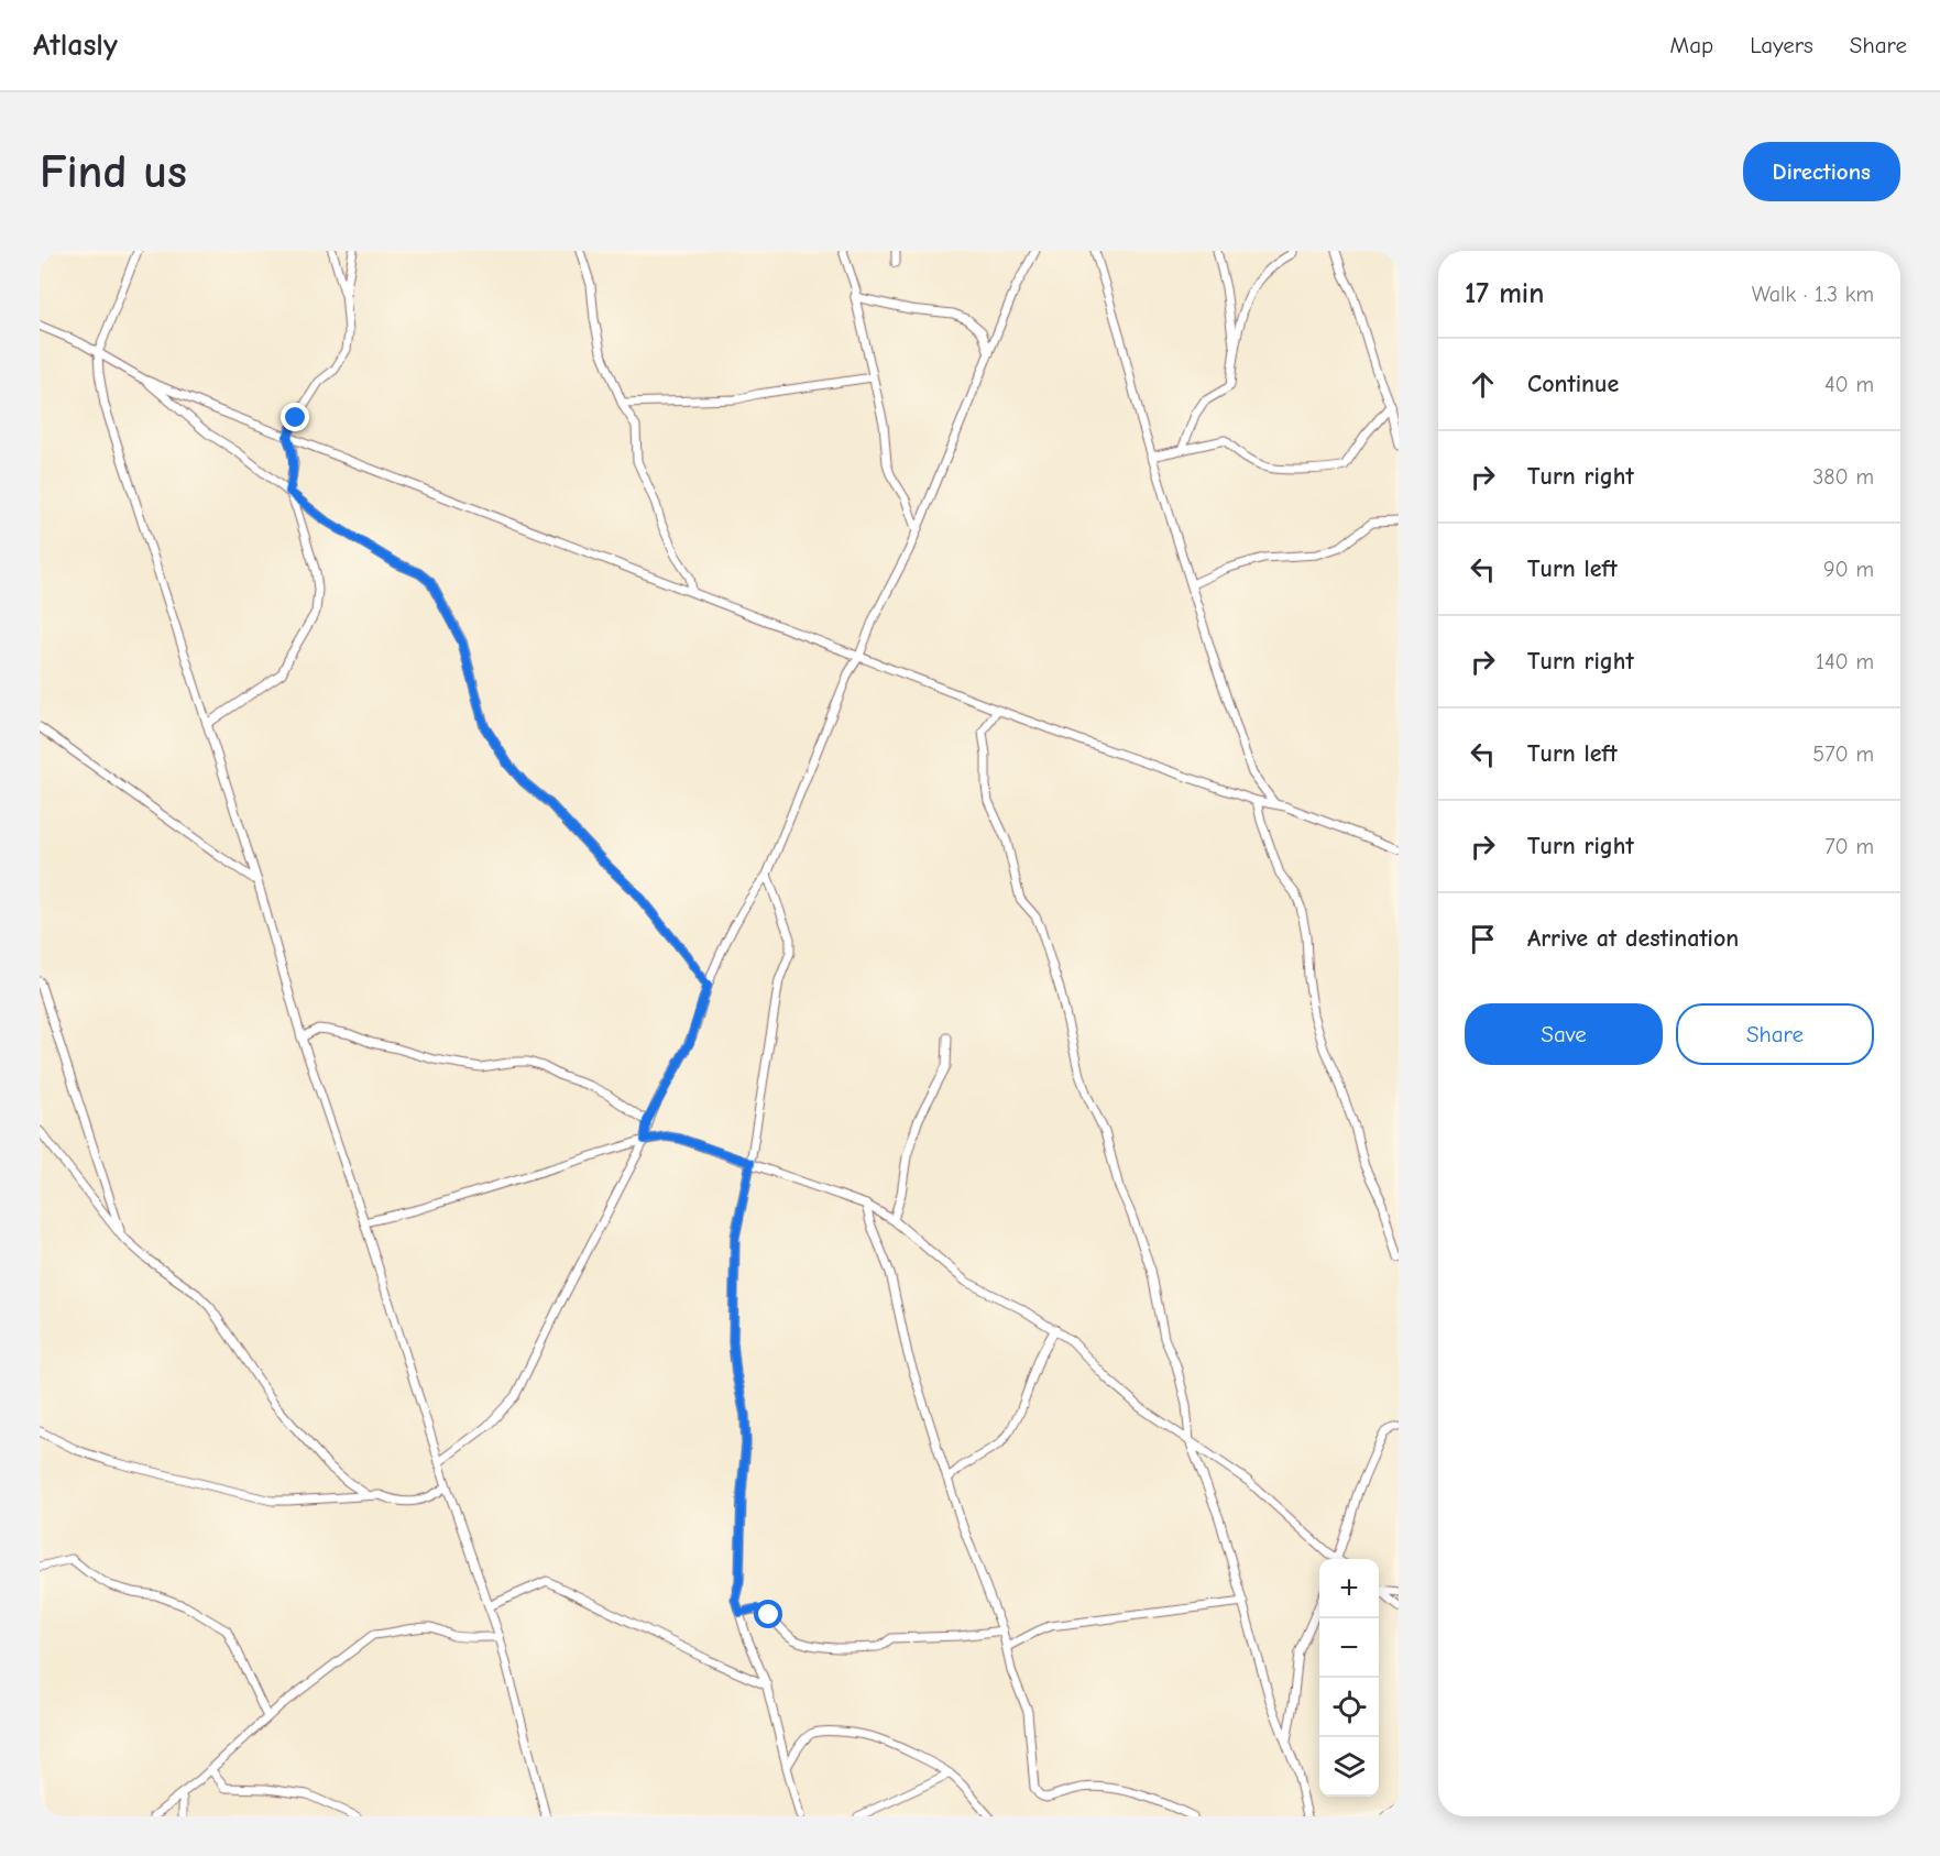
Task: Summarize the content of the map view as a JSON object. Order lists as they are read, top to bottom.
{
  "page": {
    "header": "Atlasly",
    "nav": ["Map", "Layers", "Share"],
    "buttons": [
      "Directions",
      ["Save", "Share"]
    ],
    "title": "Find us",
    "heading": ["17 min", "Walk · 1.3 km"],
    "list": [
      ["Continue", "40 m"],
      ["Turn right", "380 m"],
      ["Turn left", "90 m"],
      ["Turn right", "140 m"],
      ["Turn left", "570 m"],
      ["Turn right", "70 m"],
      "Arrive at destination"
    ],
    "map_buttons": ["+", "−"]
  }
}
